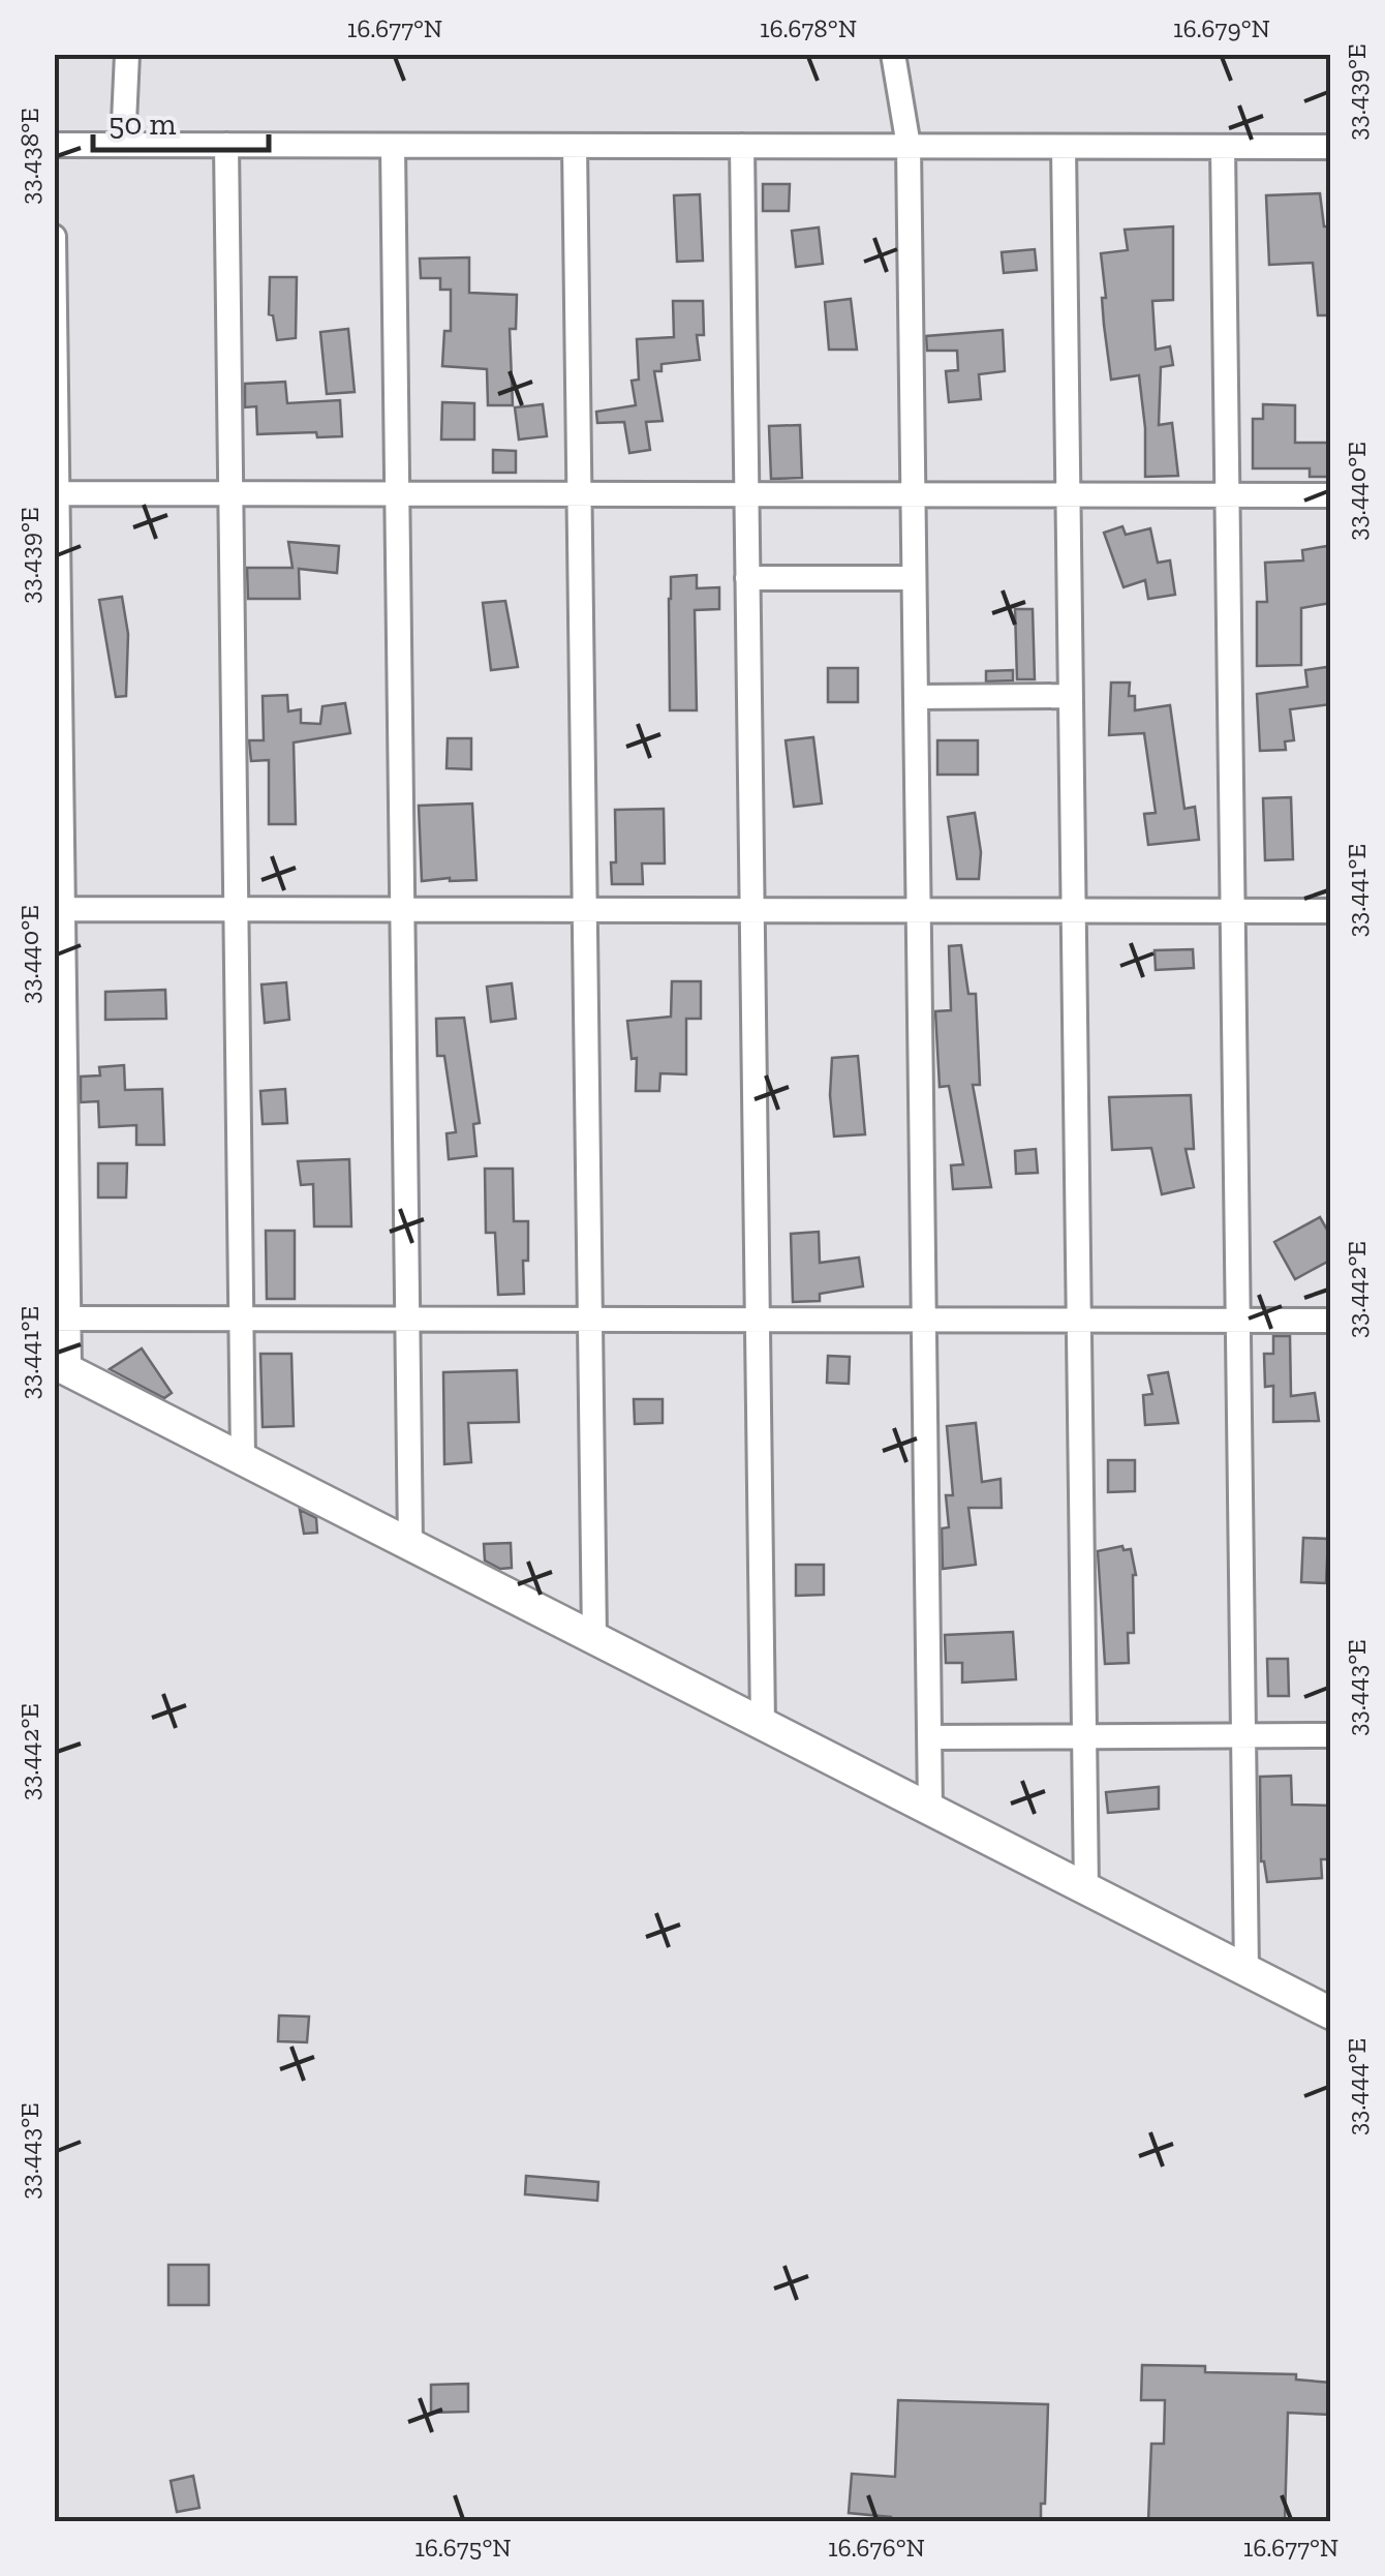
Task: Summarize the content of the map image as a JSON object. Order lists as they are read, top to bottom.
{
  "scale_bar": "50 m",
  "coordinates": [
    "16.677°N",
    "16.678°N",
    "16.679°N",
    "33.439°E",
    "33.438°E",
    "33.440°E",
    "33.441°E",
    "33.442°E",
    "33.443°E",
    "33.444°E",
    "16.675°N",
    "16.676°N"
  ]
}
